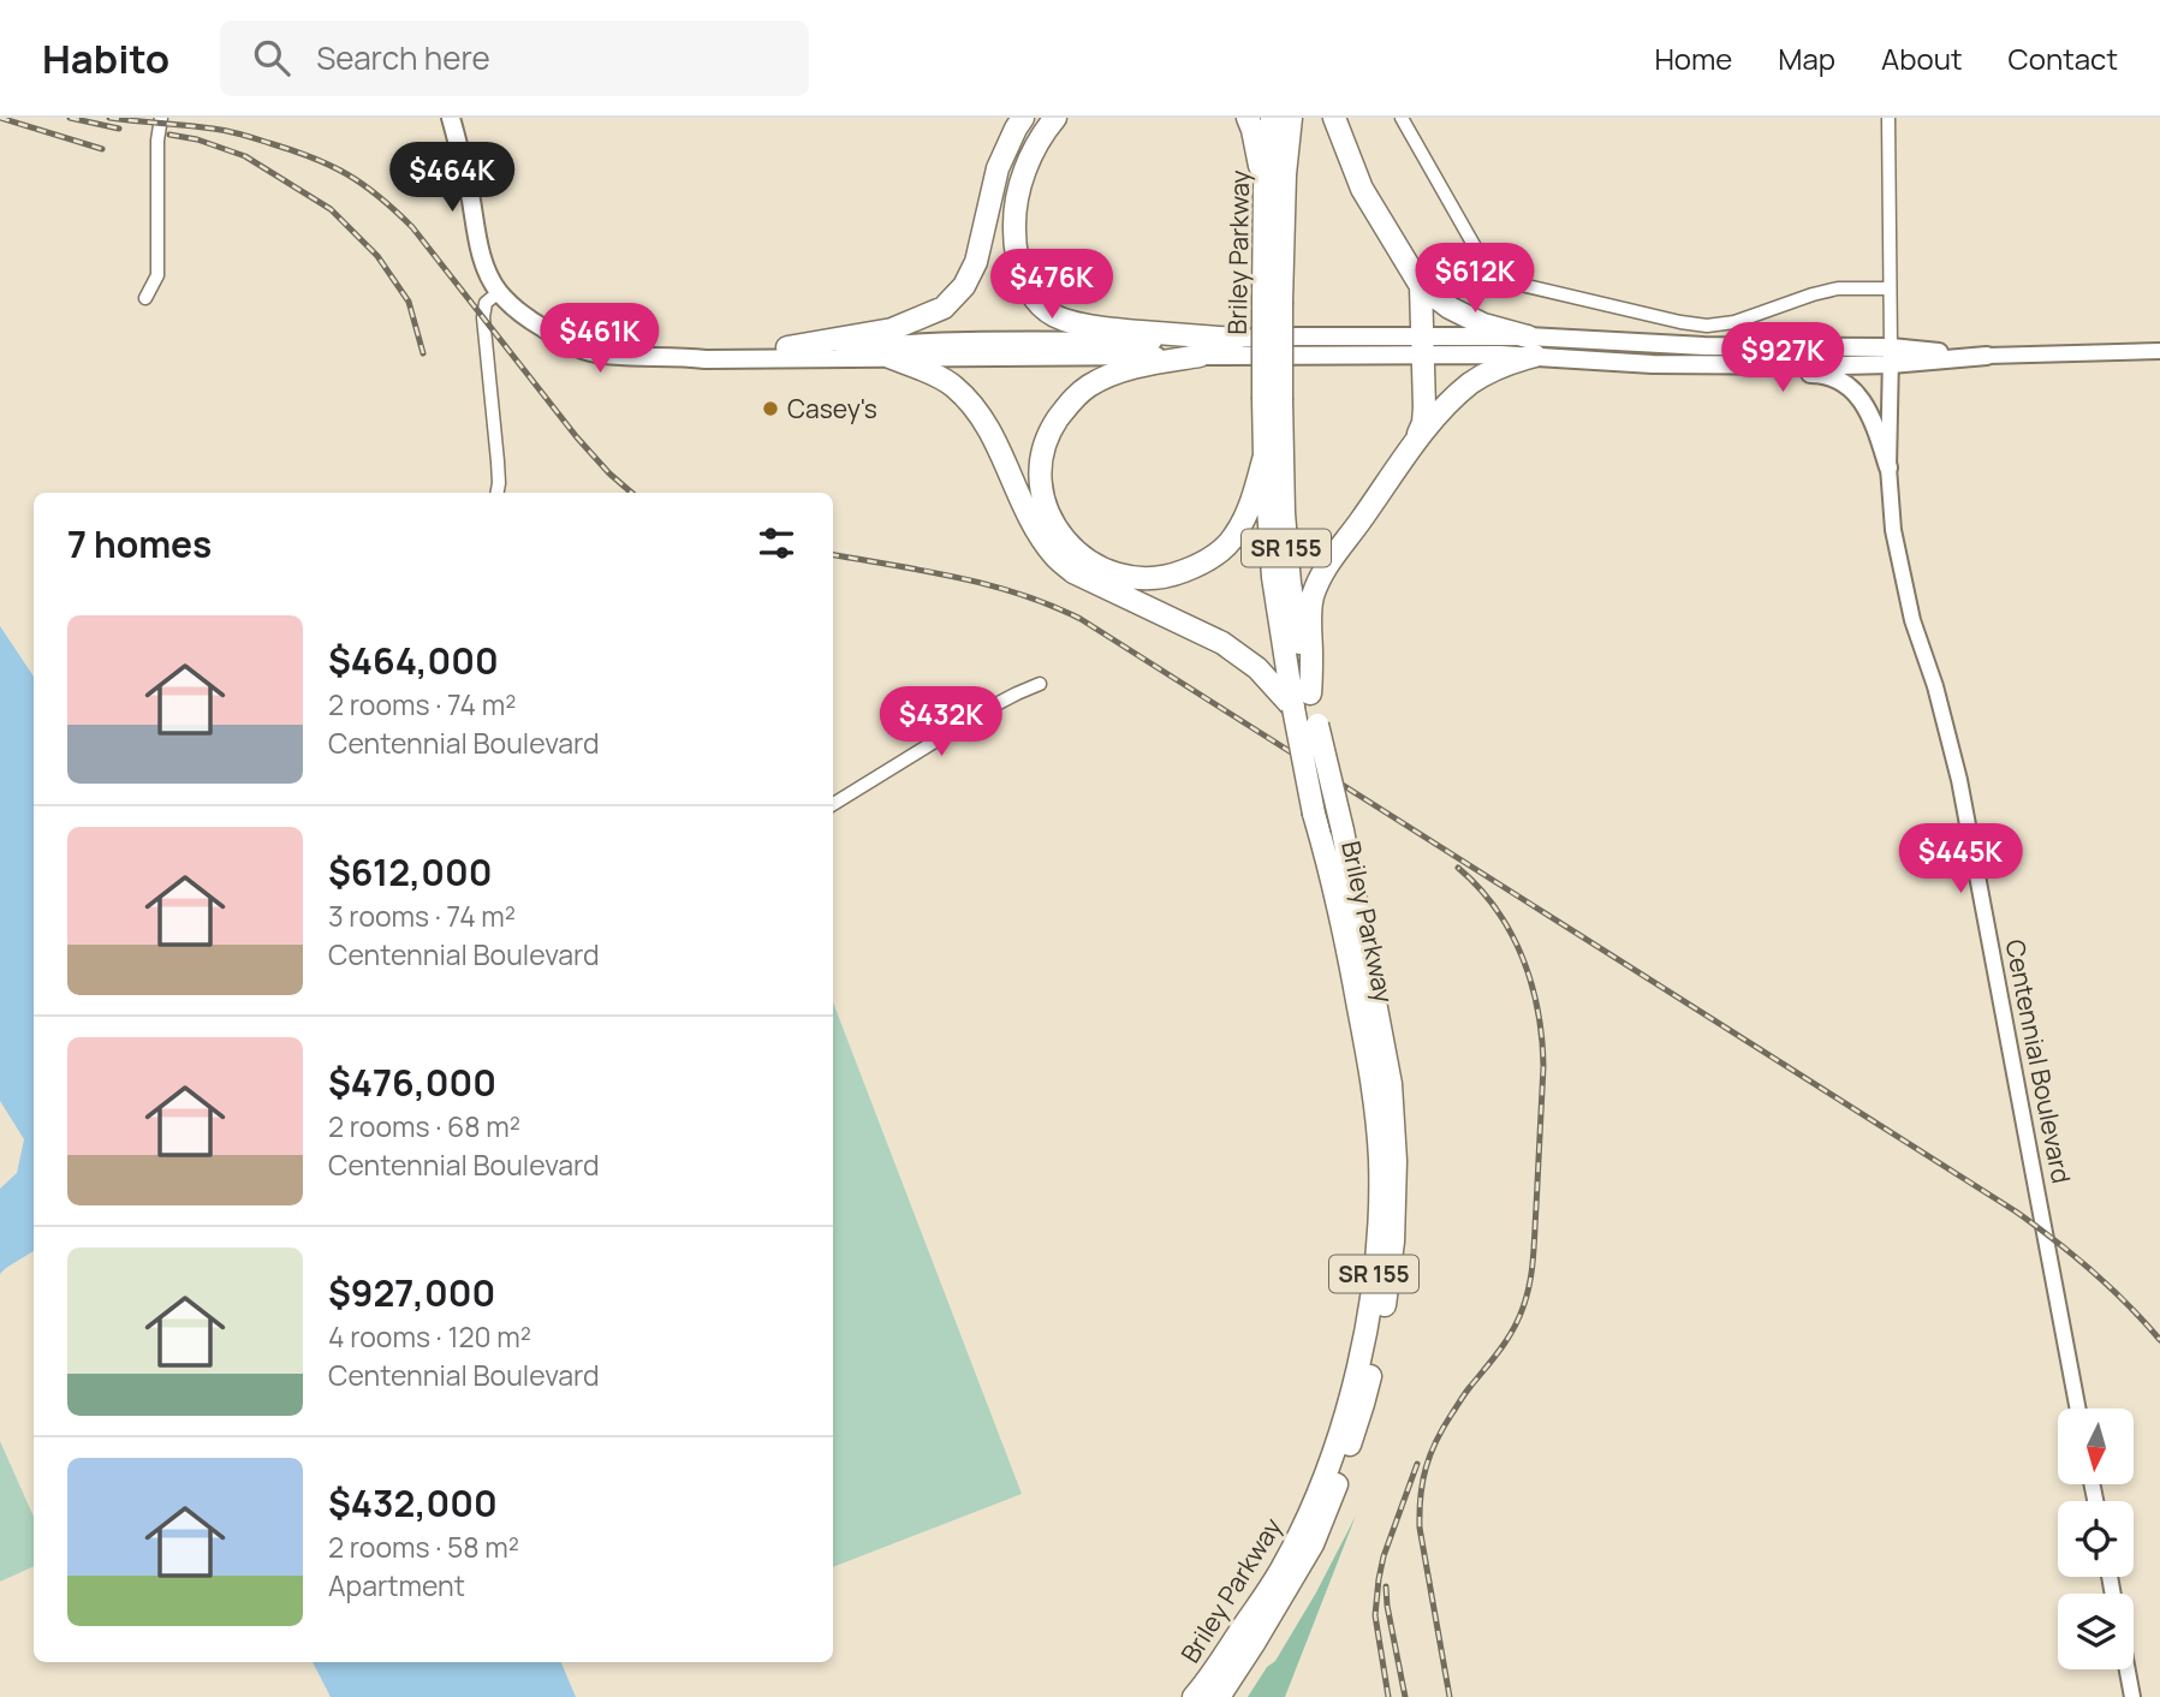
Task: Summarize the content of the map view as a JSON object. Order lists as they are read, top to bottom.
{
  "streets": {
    "highway": ["Briley Parkway", "SR 155"],
    "street": ["Centennial Boulevard"]
  },
  "places": ["Casey's"],
  "north": "bottom",
  "page": {
    "header": "Habito",
    "search": "Search here",
    "nav": [
      "Home",
      "Map",
      "About",
      "Contact"
    ],
    "price": [
      "$464K",
      "$612K",
      "$476K",
      "$461K",
      "$927K",
      "$432K",
      "$445K"
    ],
    "heading": "7 homes",
    "list": [
      {
        "name": "$464,000",
        "note": "2 rooms · 74 m² · Centennial Boulevard"
      },
      {
        "name": "$612,000",
        "note": "3 rooms · 74 m² · Centennial Boulevard"
      },
      {
        "name": "$476,000",
        "note": "2 rooms · 68 m² · Centennial Boulevard"
      },
      {
        "name": "$927,000",
        "note": "4 rooms · 120 m² · Centennial Boulevard"
      },
      {
        "name": "$432,000",
        "note": "2 rooms · 58 m² · Apartment"
      }
    ]
  }
}
